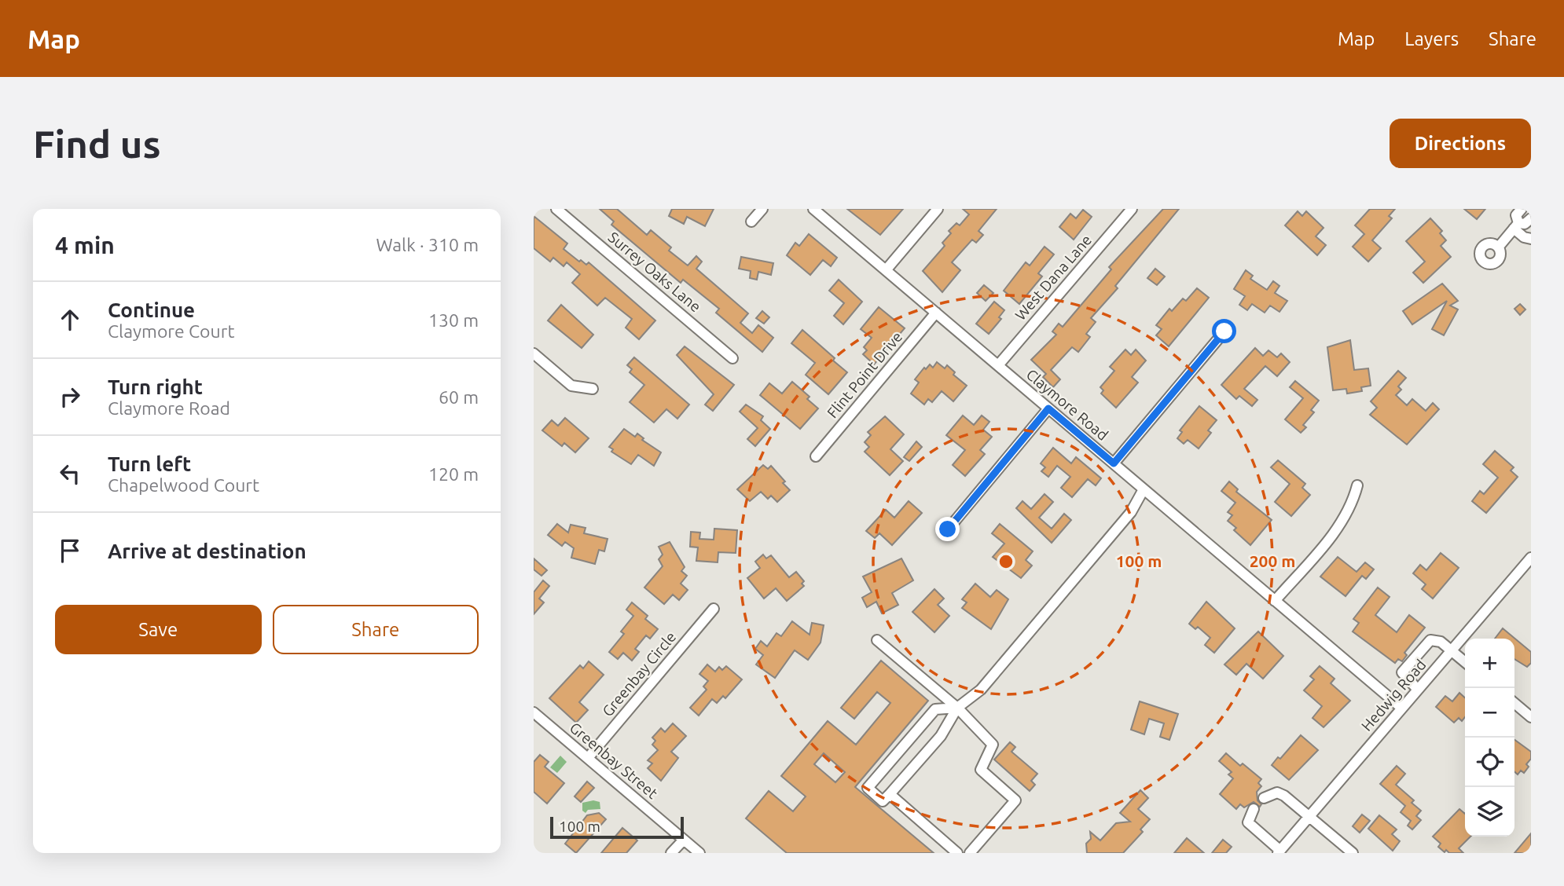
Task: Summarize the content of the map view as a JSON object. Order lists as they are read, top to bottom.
{
  "streets": {
    "street": [
      "Surrey Oaks Lane",
      "West Dana Lane",
      "Flint Point Drive",
      "Claymore Road",
      "Greenbay Circle",
      "Hedwig Road",
      "Greenbay Street"
    ]
  },
  "crossings": [
    ["West Dana Lane", "Claymore Road"],
    ["Flint Point Drive", "Claymore Road"],
    ["Claymore Road", "Hedwig Road"],
    ["Greenbay Circle", "Greenbay Street"]
  ],
  "scale_bar": "100 m",
  "page": {
    "header": "Map",
    "nav": ["Map", "Layers", "Share"],
    "buttons": [
      "Directions",
      ["Save", "Share"]
    ],
    "title": "Find us",
    "heading": ["4 min", "Walk · 310 m"],
    "list": [
      ["Continue", "Claymore Court", "130 m"],
      ["Turn right", "Claymore Road", "60 m"],
      ["Turn left", "Chapelwood Court", "120 m"],
      "Arrive at destination"
    ],
    "map_buttons": ["+", "−"],
    "scale": "100 m"
  },
  "rings": ["100 m", "200 m"]
}
